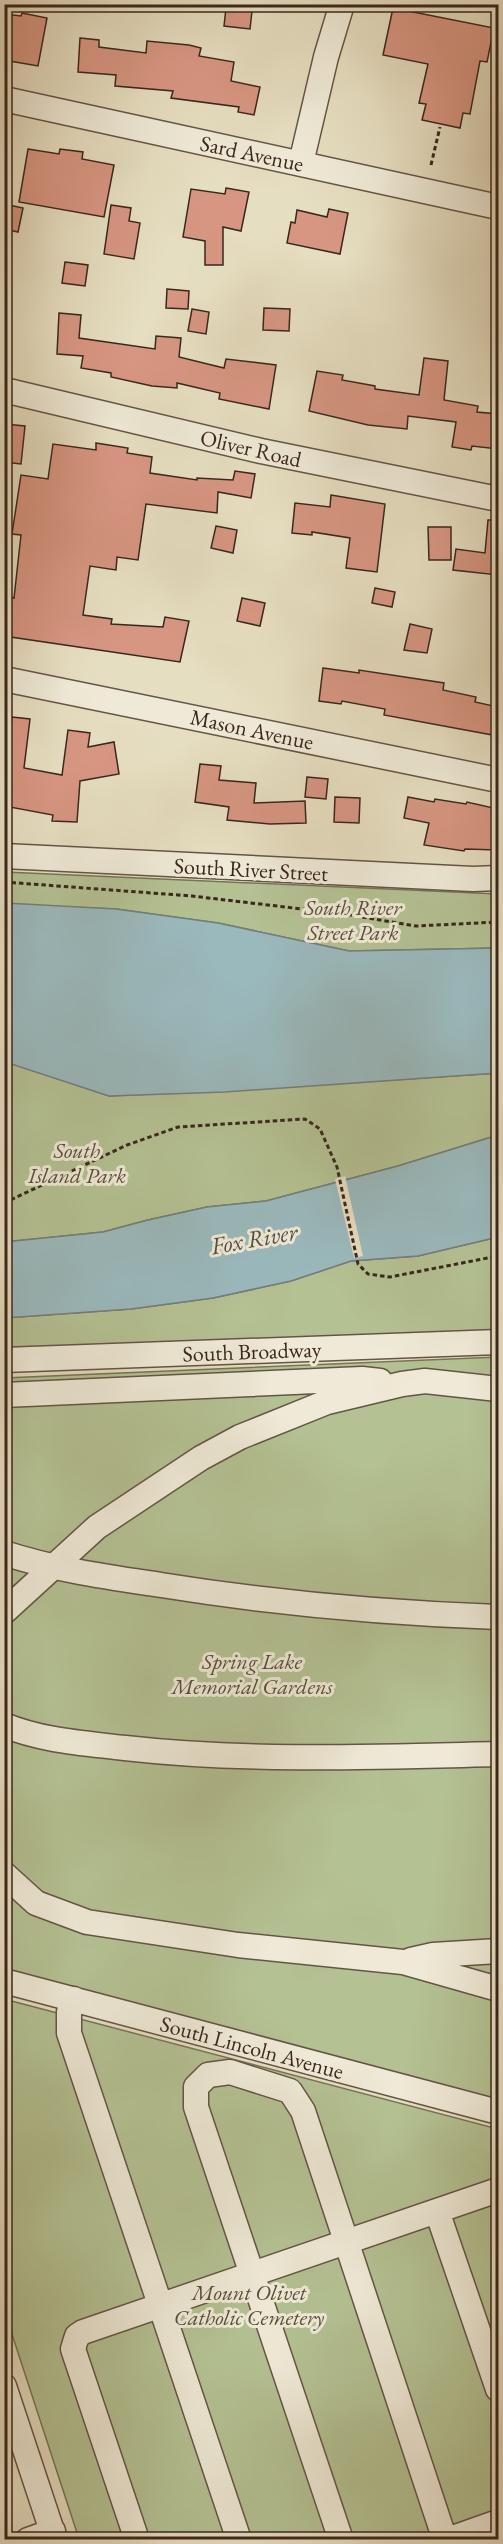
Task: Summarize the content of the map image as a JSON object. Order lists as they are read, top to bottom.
{
  "streets": {
    "street": [
      "Sard Avenue",
      "Oliver Road",
      "Mason Avenue",
      "South River Street",
      "South Broadway",
      "South Lincoln Avenue"
    ]
  },
  "water": ["Fox River"],
  "parks": [
    "South River Street Park",
    "South Island Park",
    "Spring Lake Memorial Gardens",
    "Mount Olivet Catholic Cemetery"
  ]
}
